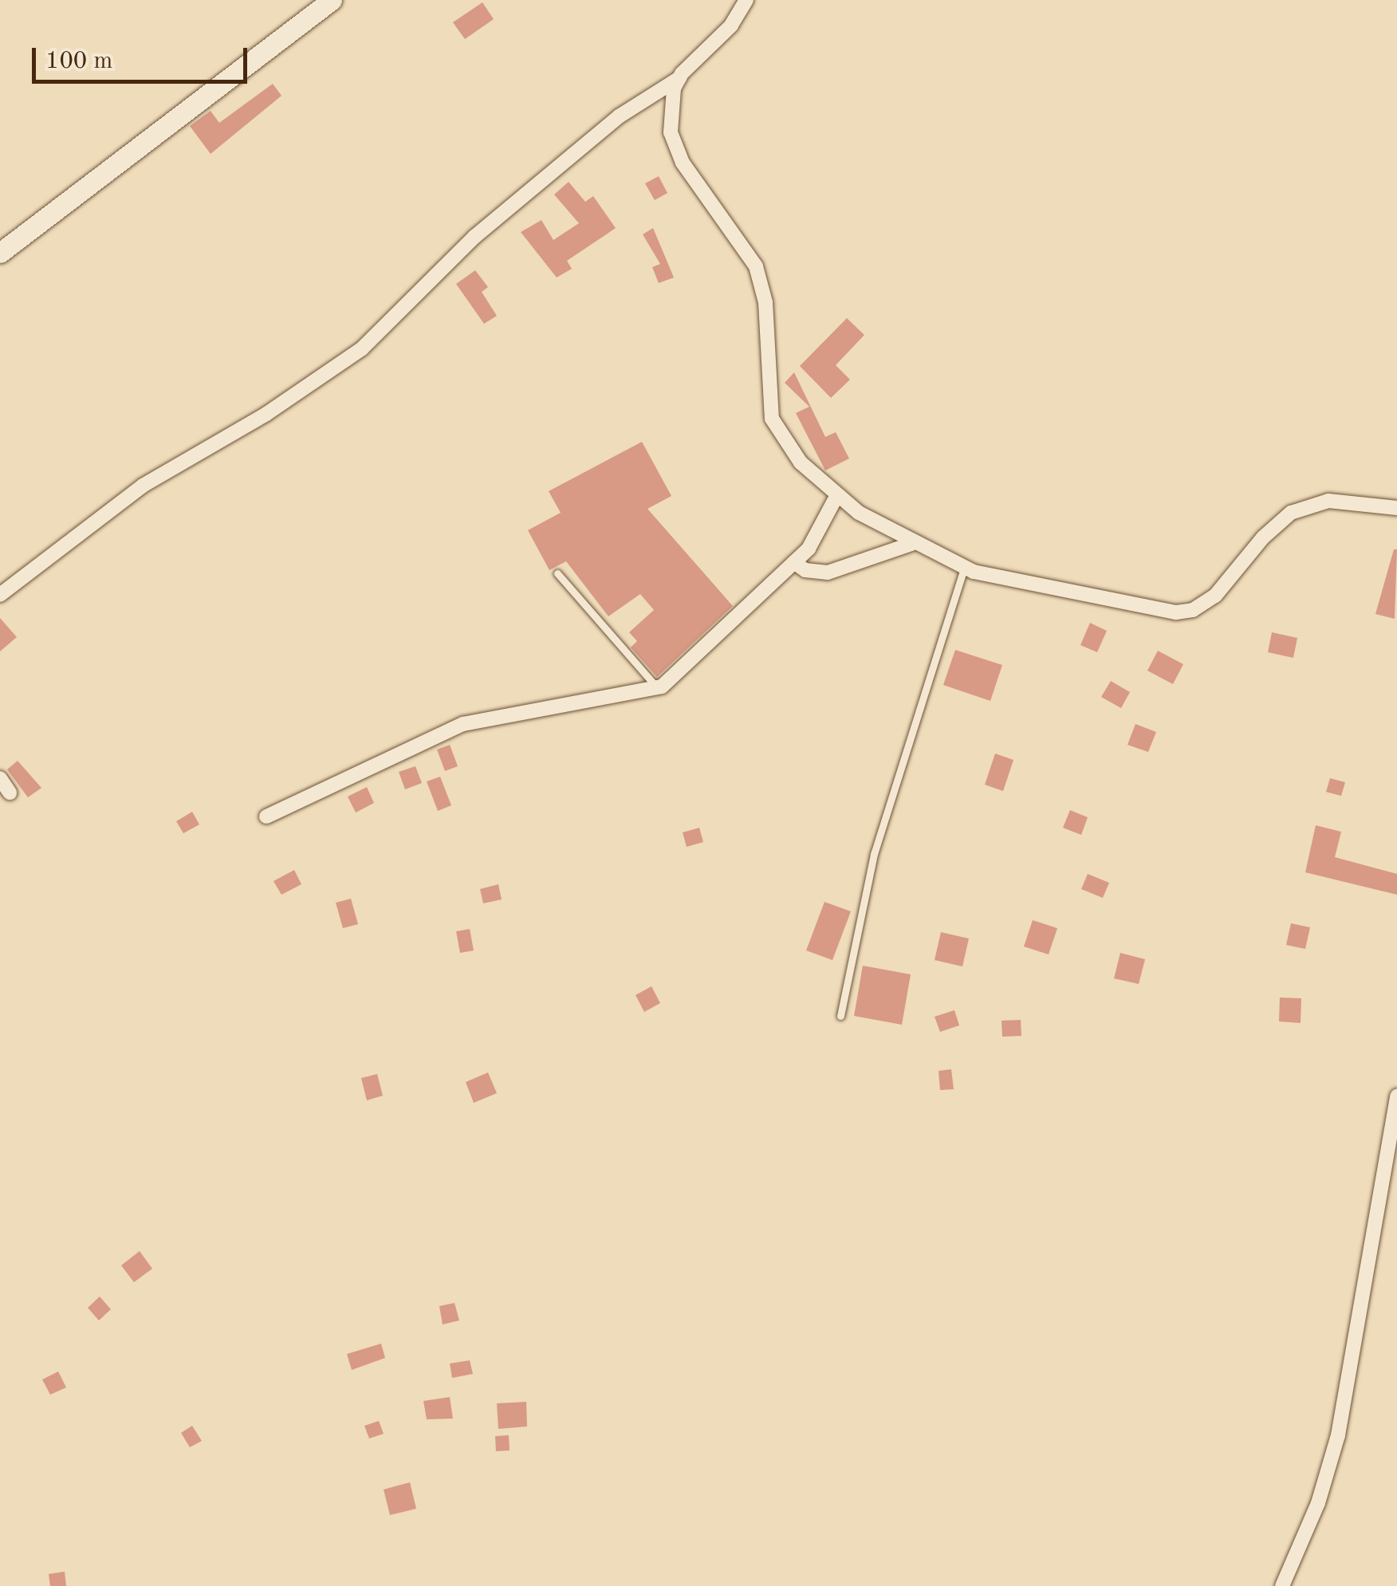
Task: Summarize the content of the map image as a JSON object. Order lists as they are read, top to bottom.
{
  "scale_bar": "100 m"
}
